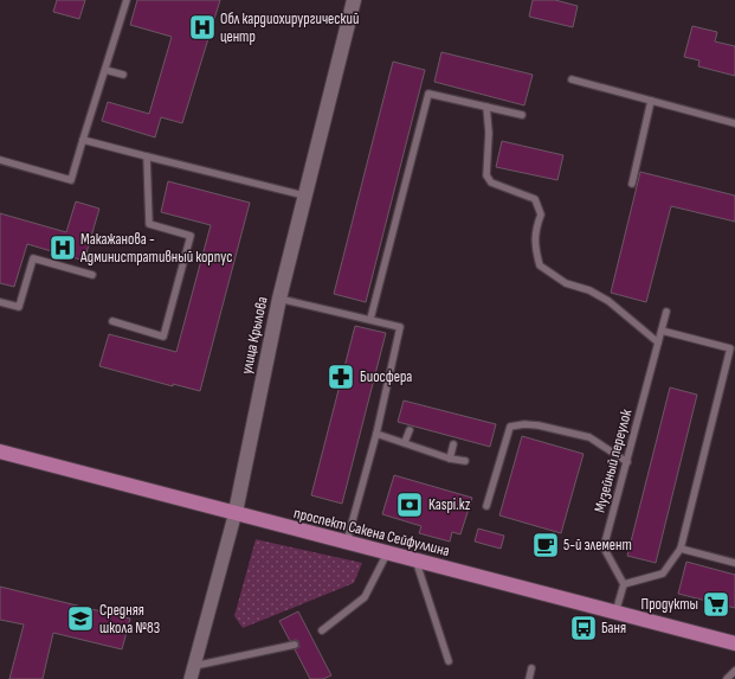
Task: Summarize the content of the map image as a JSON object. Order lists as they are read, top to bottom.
{
  "streets": {
    "main road": ["проспект Сакена Сейфуллина"],
    "street": ["улица Крылова"],
    "lane": ["Музейный переулок"]
  },
  "crossings": [
    ["улица Крылова", "проспект Сакена Сейфуллина"]
  ],
  "places": {
    "hospital": ["Обл кардиохирургический центр", "Макажанова - Административный корпус"],
    "pharmacy": ["Биосфера"],
    "bank": ["Kaspi.kz"],
    "cafe": ["5-й элемент"],
    "supermarket": ["Продукты"],
    "school or university": ["Средняя школа №83"],
    "bus stop": ["Баня"]
  }
}
